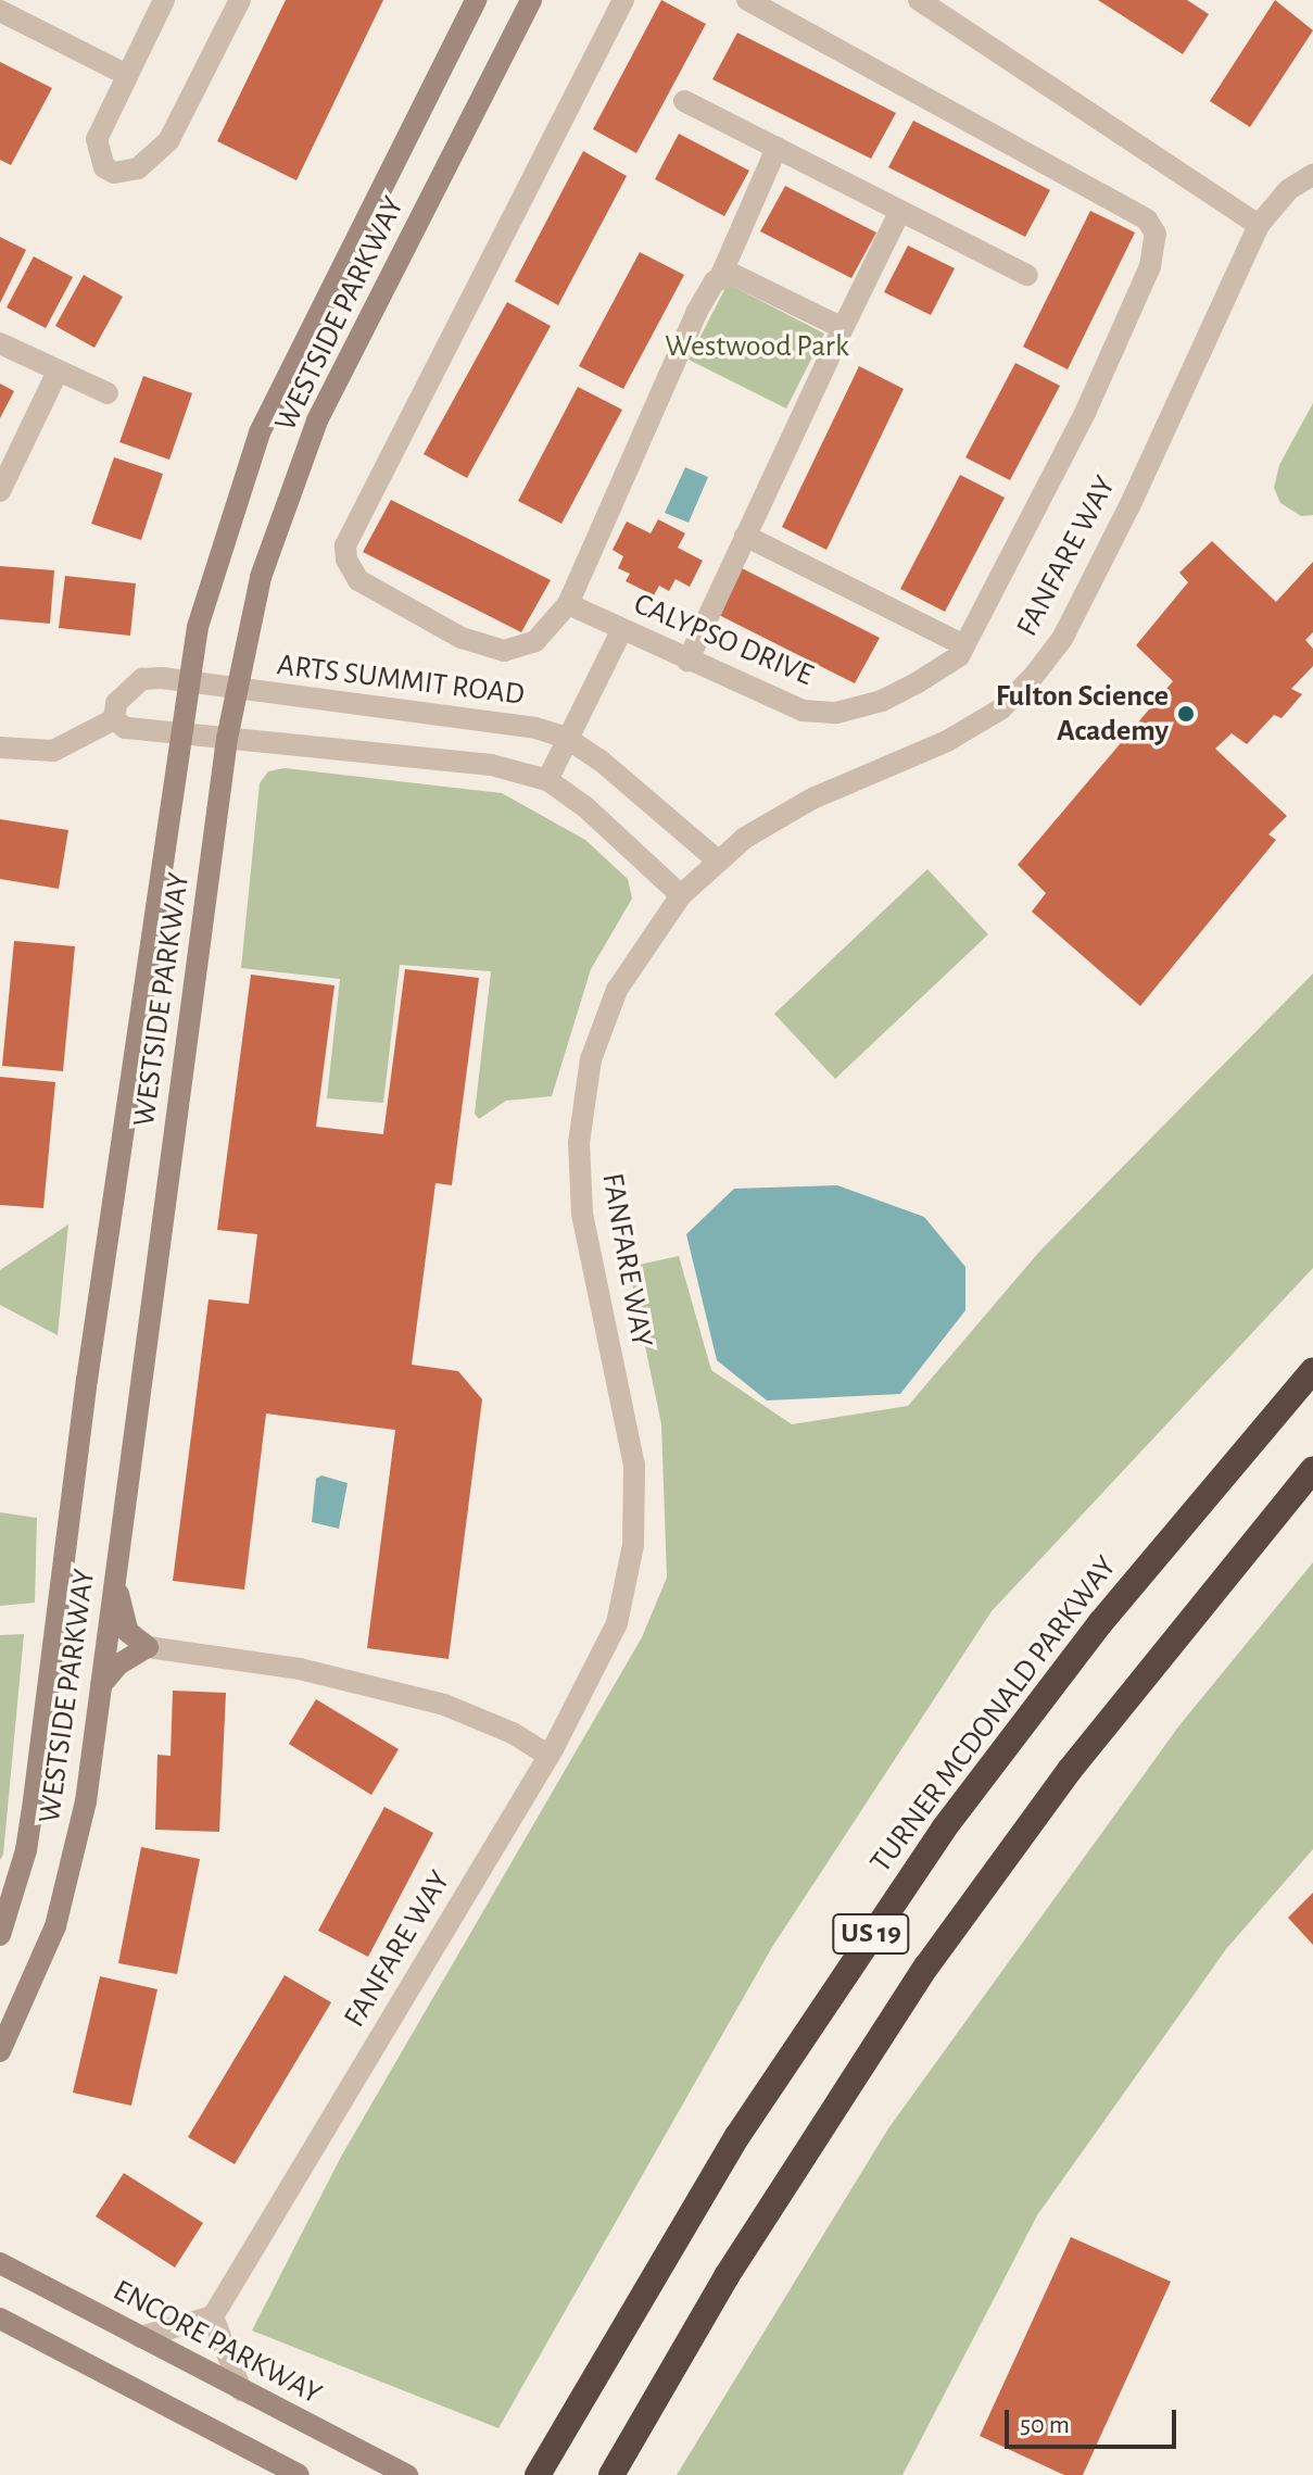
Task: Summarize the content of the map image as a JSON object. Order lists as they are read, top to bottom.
{
  "streets": {
    "highway": ["TURNER MCDONALD PARKWAY", "US 19"],
    "main road": ["WESTSIDE PARKWAY", "ENCORE PARKWAY"],
    "street": ["FANFARE WAY", "CALYPSO DRIVE", "ARTS SUMMIT ROAD"]
  },
  "crossings": [
    ["WESTSIDE PARKWAY", "ARTS SUMMIT ROAD"],
    ["FANFARE WAY", "ARTS SUMMIT ROAD"]
  ],
  "parks": ["Westwood Park"],
  "places": ["Fulton Science Academy"],
  "scale_bar": "50 m"
}
